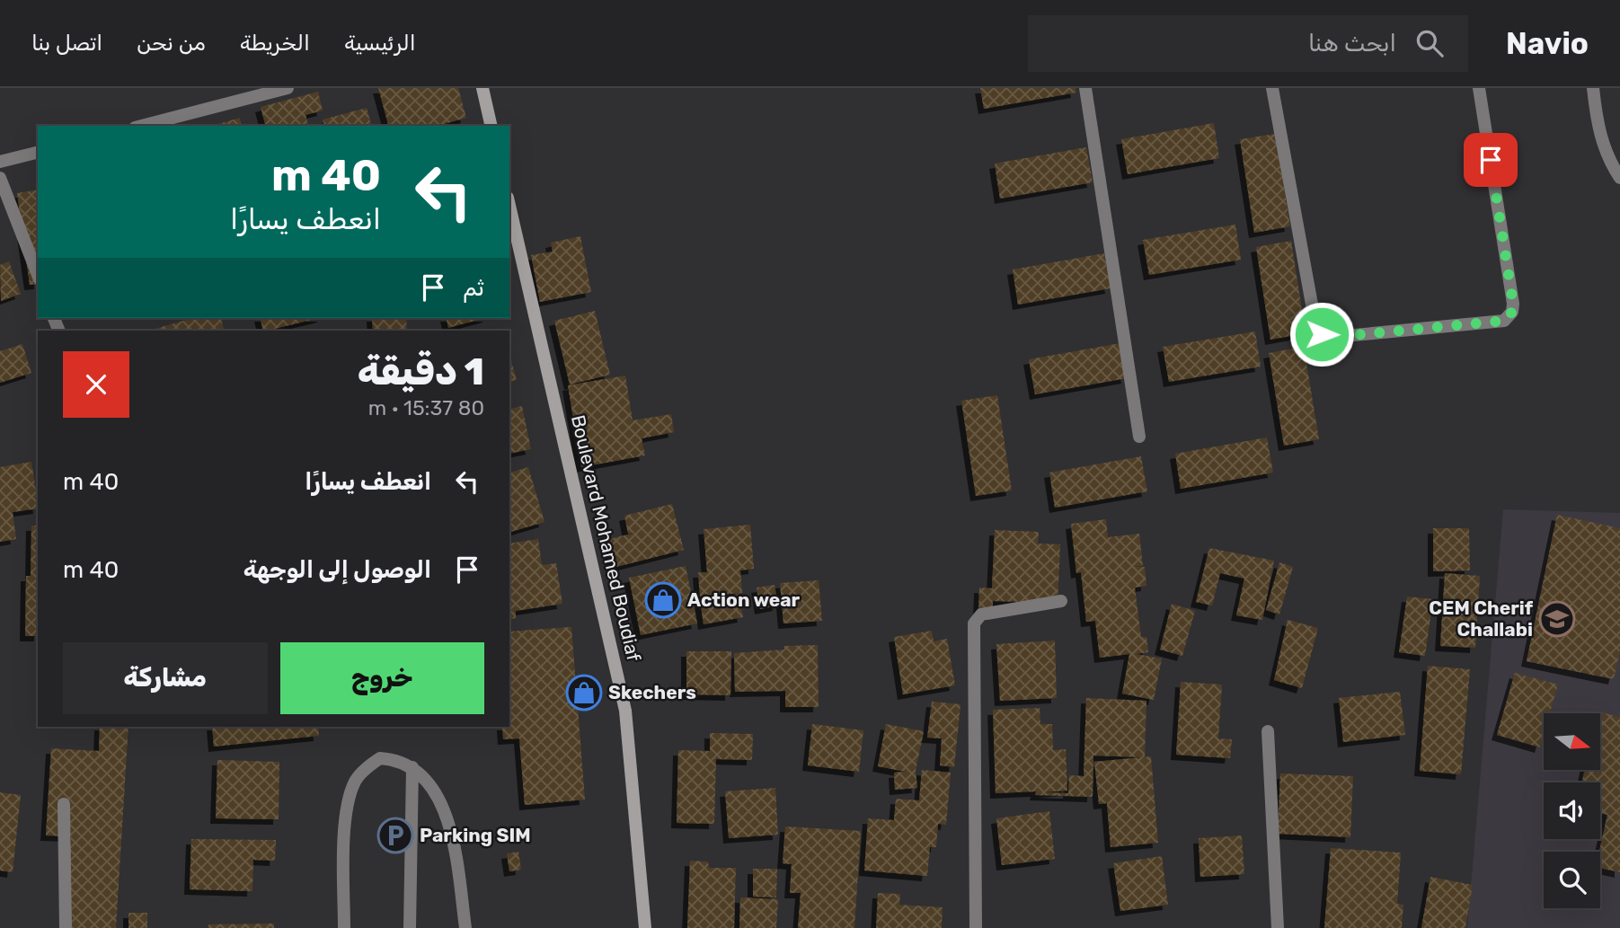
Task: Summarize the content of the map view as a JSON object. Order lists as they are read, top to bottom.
{
  "streets": {
    "main road": ["Boulevard Mohamed Boudiaf"]
  },
  "places": {
    "shop": ["Action wear", "Skechers"],
    "school or university": ["CEM Cherif Challabi"],
    "parking": ["Parking SIM"]
  },
  "north": "right",
  "page": {
    "header": "Navio",
    "search": "ابحث هنا",
    "nav": [
      "الرئيسية",
      "الخريطة",
      "من نحن",
      "اتصل بنا"
    ],
    "turn": ["40 m", "انعطف يسارًا"],
    "then": "ثم",
    "heading": ["1 دقيقة", "80 m · 15:37"],
    "list": [
      {
        "name": "انعطف يسارًا",
        "value": "40 m"
      },
      {
        "name": "الوصول إلى الوجهة",
        "value": "40 m"
      }
    ],
    "buttons": ["خروج", "مشاركة"]
  }
}
